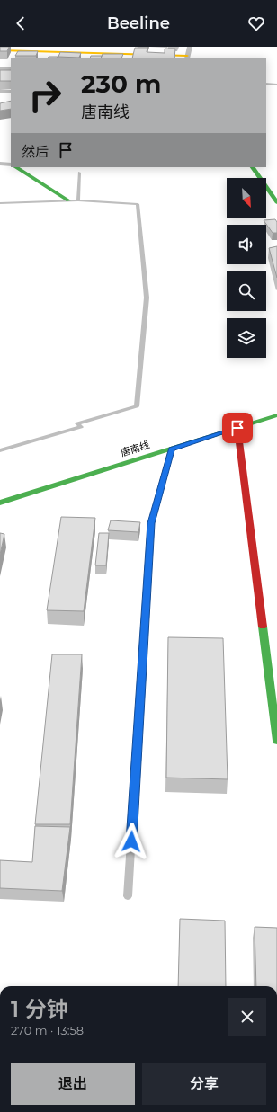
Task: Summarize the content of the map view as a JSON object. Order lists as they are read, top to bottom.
{
  "streets": {
    "street": ["唐南线"]
  },
  "north": "bottom right",
  "page": {
    "header": "Beeline",
    "turn": ["230 m", "唐南线"],
    "then": "然后",
    "heading": ["1 分钟", "270 m · 13:58"],
    "buttons": ["退出", "分享"]
  }
}
